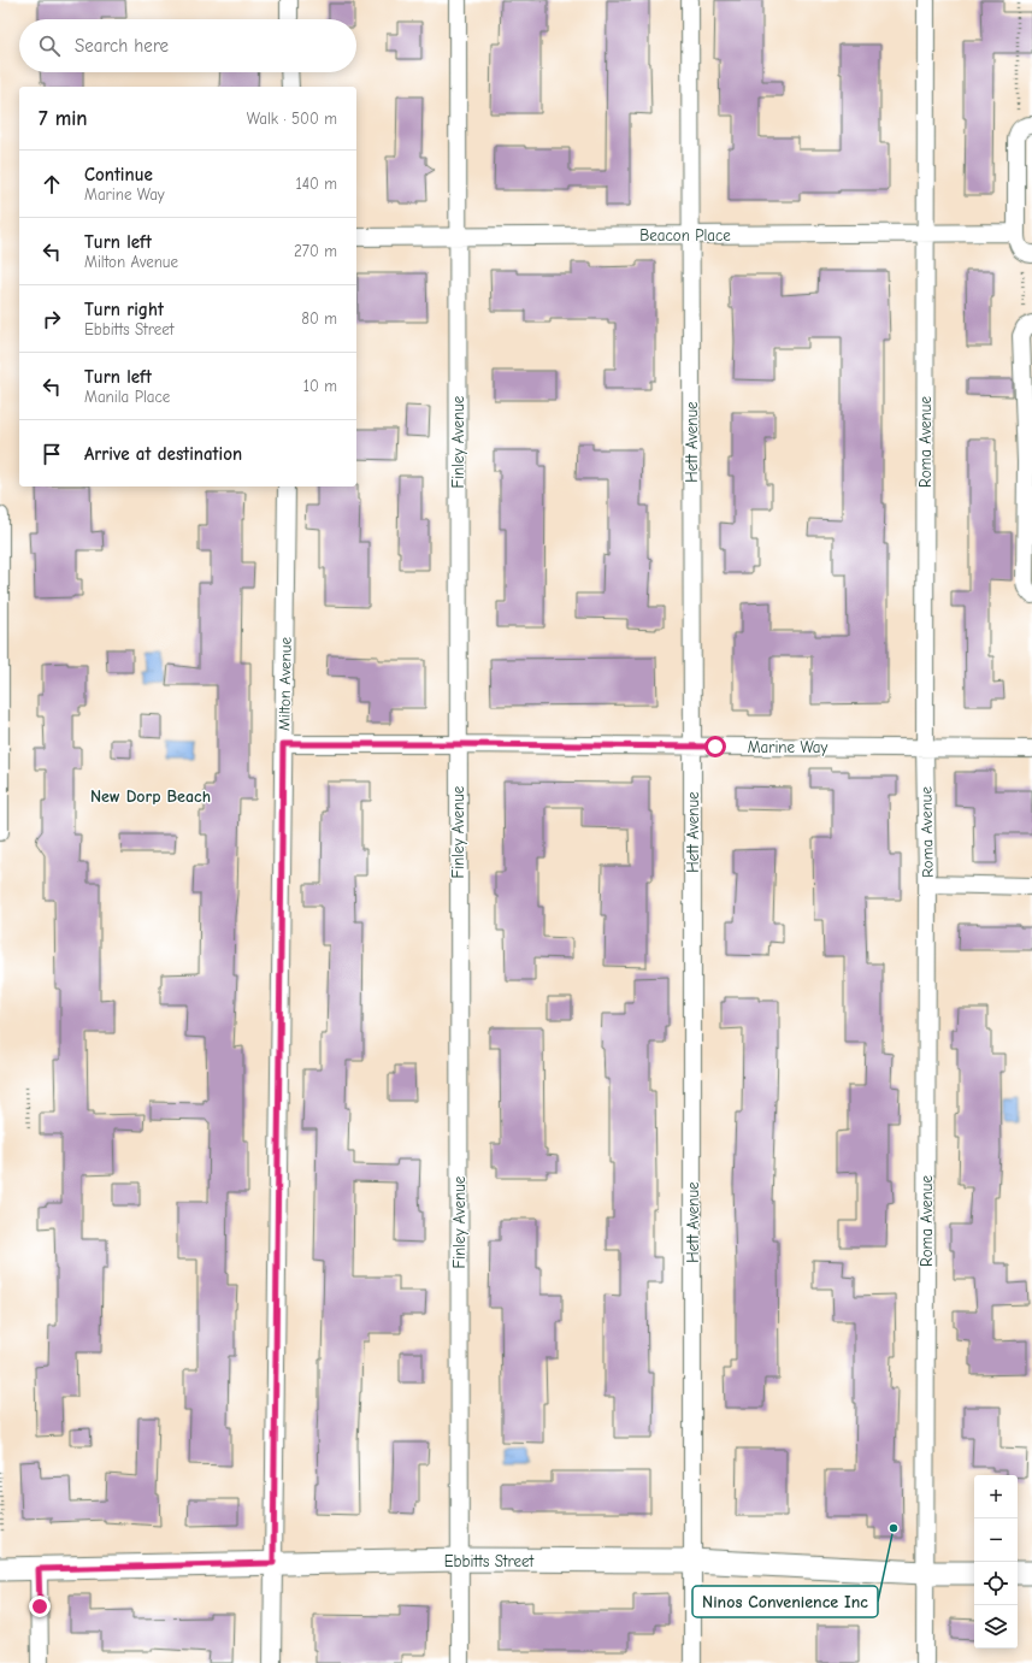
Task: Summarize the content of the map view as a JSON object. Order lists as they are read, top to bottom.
{
  "streets": {
    "street": [
      "Beacon Place",
      "Finley Avenue",
      "Hett Avenue",
      "Roma Avenue",
      "Milton Avenue",
      "Marine Way",
      "Ebbitts Street"
    ]
  },
  "crossings": [
    ["Beacon Place", "Finley Avenue"],
    ["Beacon Place", "Hett Avenue"],
    ["Beacon Place", "Roma Avenue"],
    ["Finley Avenue", "Marine Way"],
    ["Finley Avenue", "Ebbitts Street"],
    ["Hett Avenue", "Marine Way"],
    ["Hett Avenue", "Ebbitts Street"],
    ["Roma Avenue", "Marine Way"],
    ["Roma Avenue", "Ebbitts Street"],
    ["Milton Avenue", "Marine Way"],
    ["Milton Avenue", "Ebbitts Street"]
  ],
  "districts": ["New Dorp Beach"],
  "places": ["Ninos Convenience Inc"],
  "page": {
    "search": "Search here",
    "heading": ["7 min", "Walk · 500 m"],
    "list": [
      ["Continue", "Marine Way", "140 m"],
      ["Turn left", "Milton Avenue", "270 m"],
      ["Turn right", "Ebbitts Street", "80 m"],
      ["Turn left", "Manila Place", "10 m"],
      "Arrive at destination"
    ],
    "map_buttons": ["+", "−"]
  }
}
